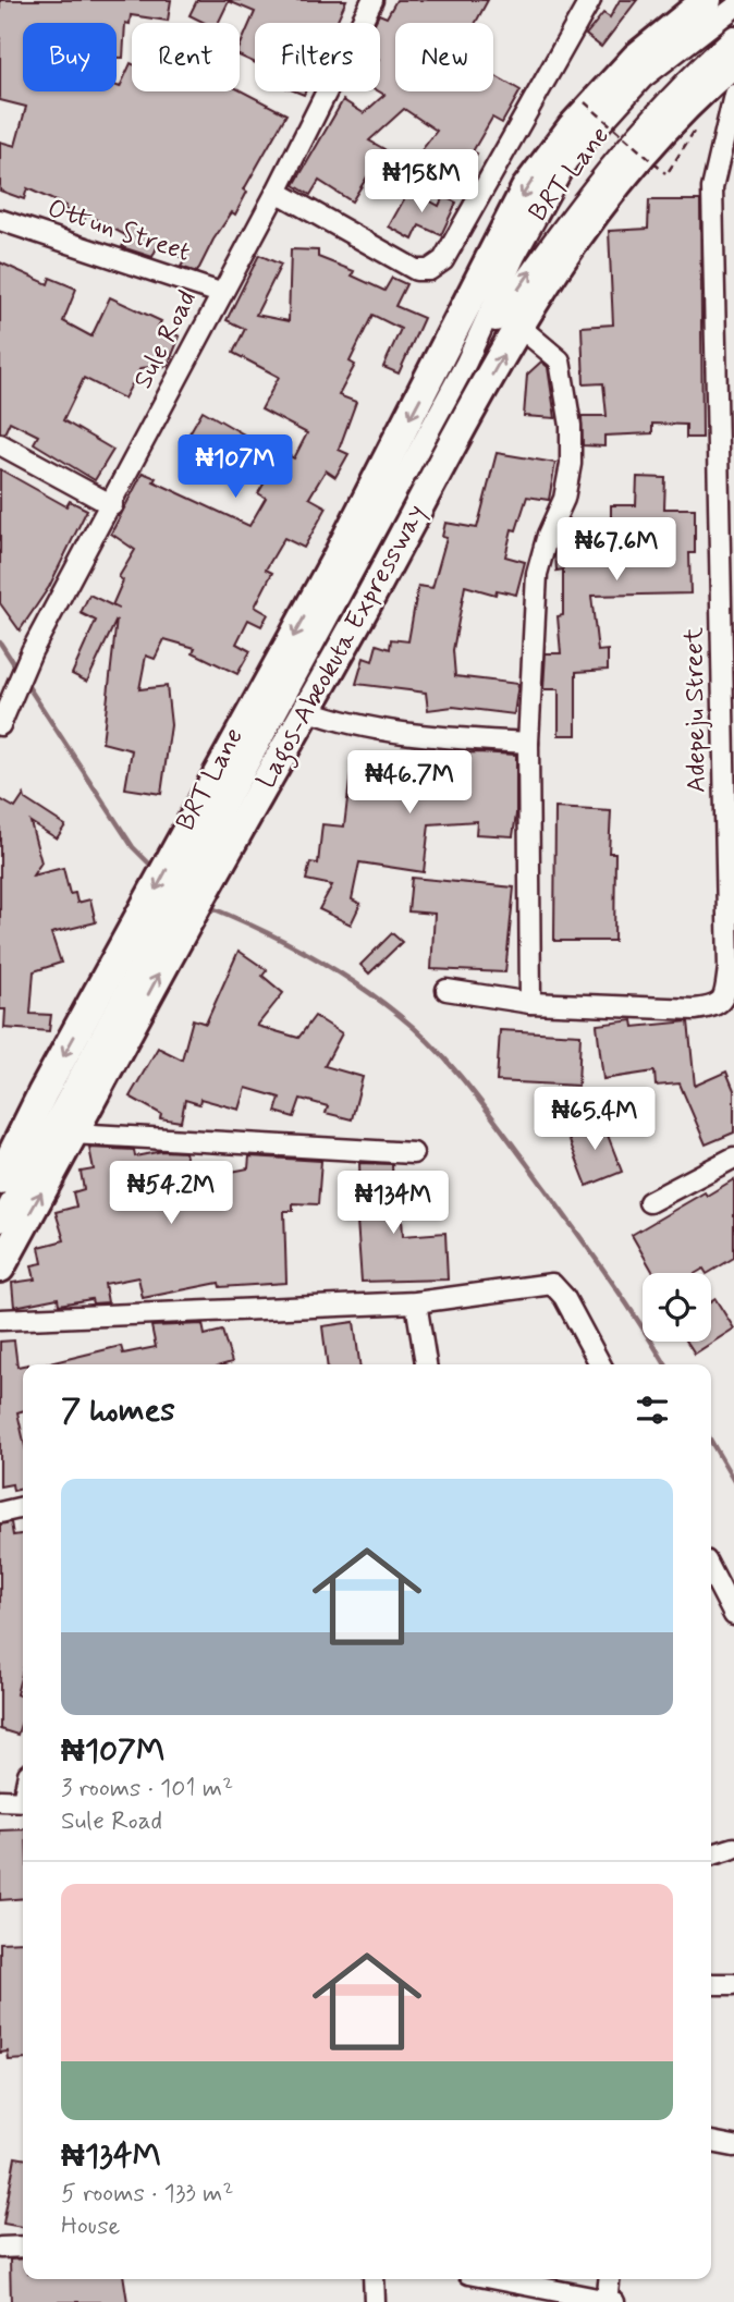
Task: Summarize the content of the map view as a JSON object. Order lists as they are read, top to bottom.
{
  "streets": {
    "highway": ["Lagos-Abeokuta Expressway"],
    "street": [
      "BRT Lane",
      "Ottun Street",
      "Sule Road",
      "Adepeju Street"
    ]
  },
  "crossings": [
    ["BRT Lane", "Lagos-Abeokuta Expressway"],
    ["Ottun Street", "Sule Road"]
  ],
  "page": {
    "chip": [
      "Buy",
      "Rent",
      "Filters",
      "New"
    ],
    "price": [
      "₦158M",
      "₦107M",
      "₦67.6M",
      "₦46.7M",
      "₦65.4M",
      "₦54.2M",
      "₦134M"
    ],
    "heading": "7 homes",
    "list": [
      {
        "name": "₦107M",
        "note": "3 rooms · 101 m² · Sule Road"
      },
      {
        "name": "₦134M",
        "note": "5 rooms · 133 m² · House"
      }
    ]
  }
}
